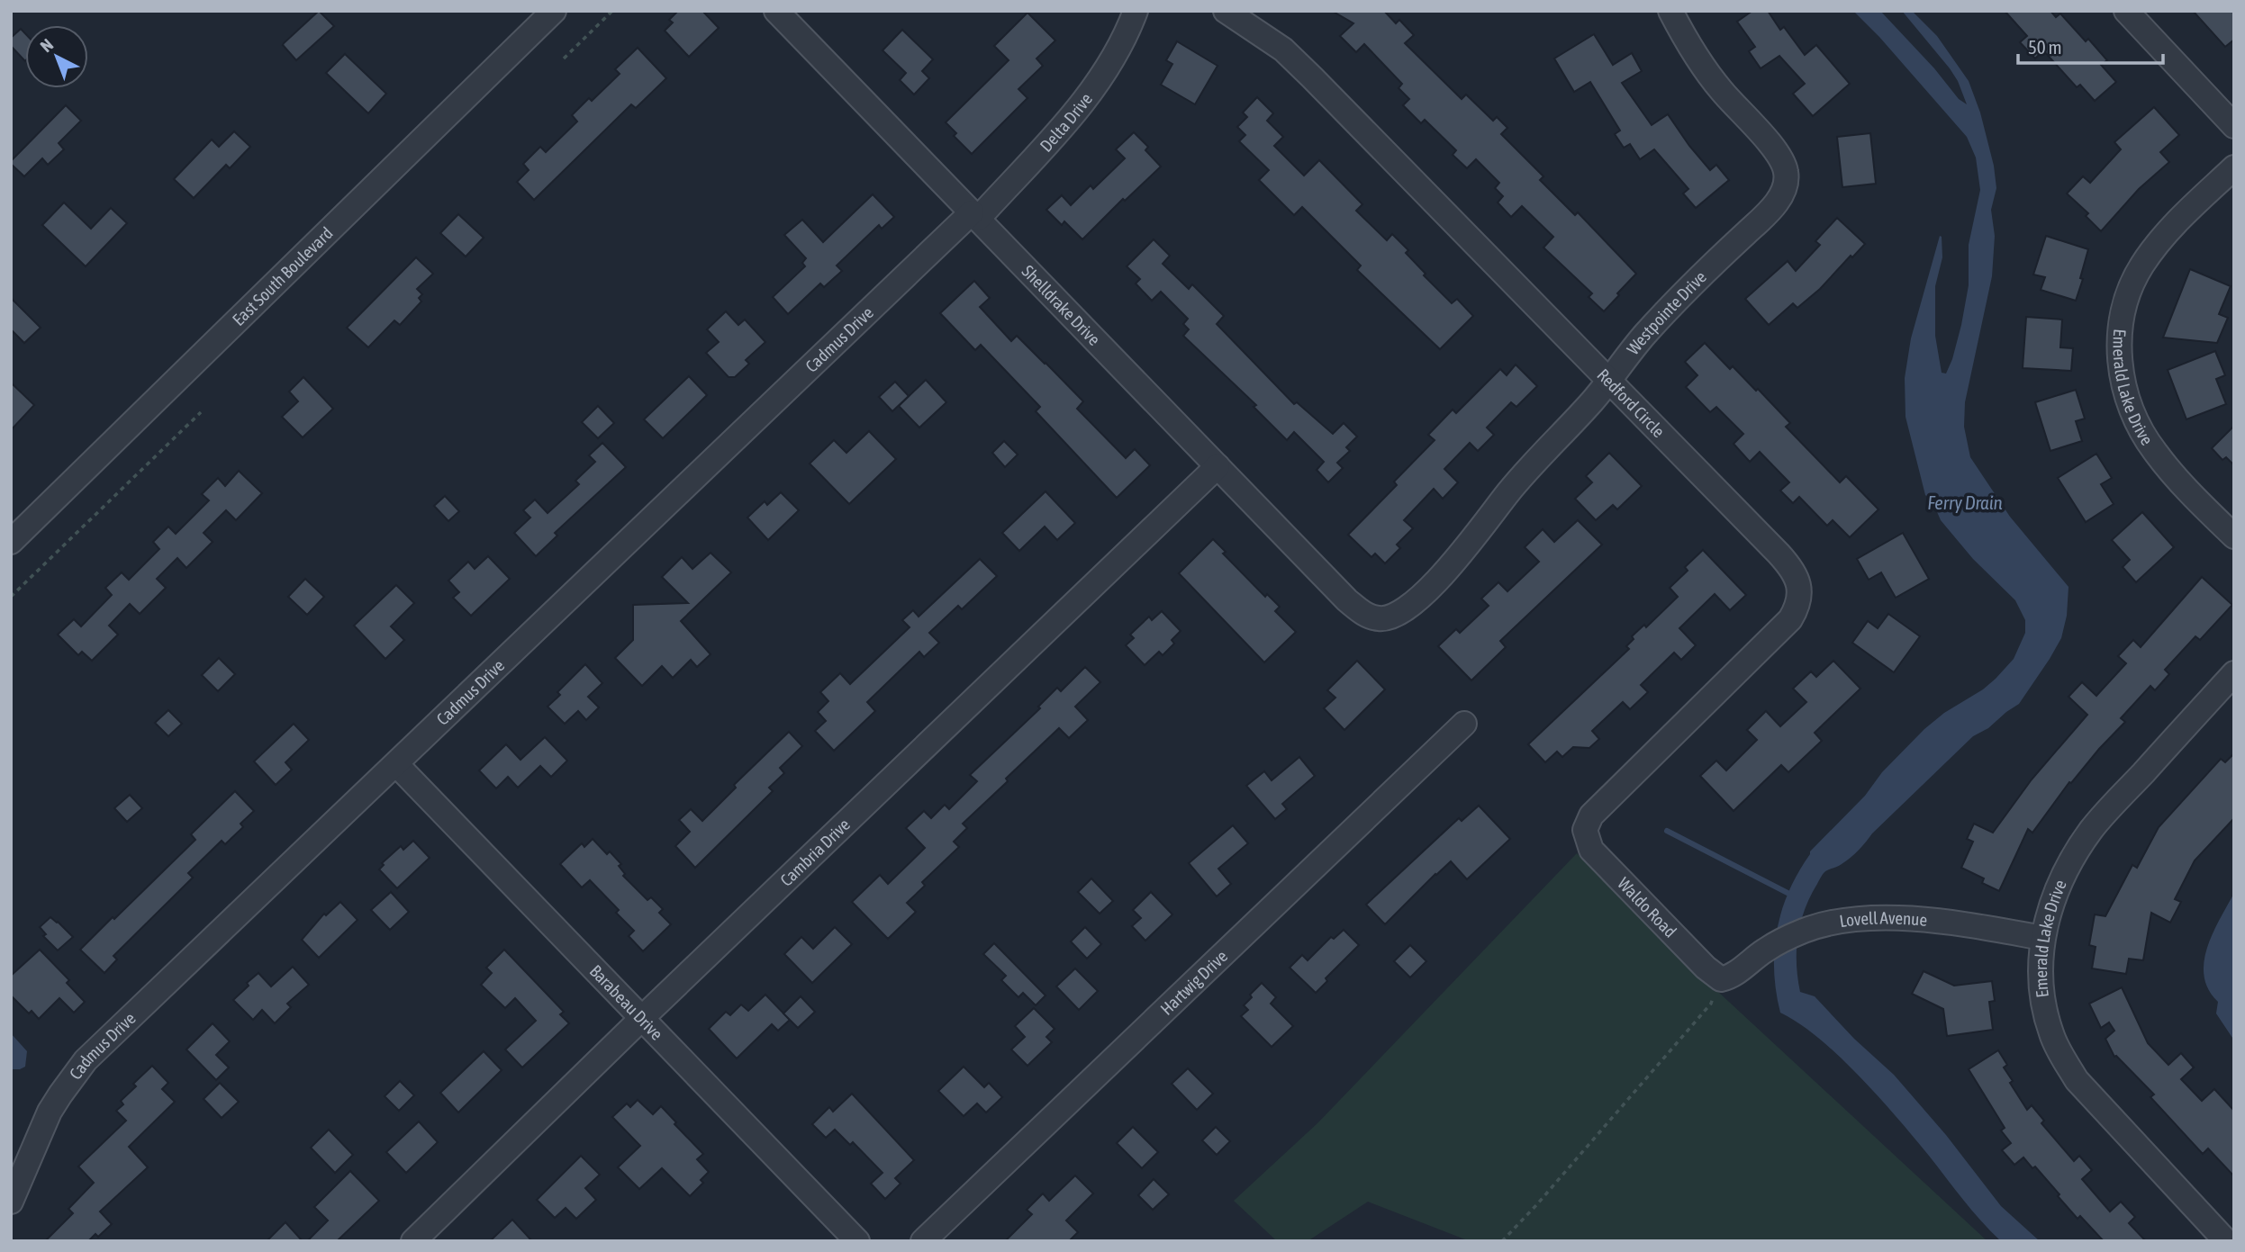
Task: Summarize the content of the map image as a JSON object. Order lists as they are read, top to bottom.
{
  "streets": {
    "street": [
      "Delta Drive",
      "East South Boulevard",
      "Shelldrake Drive",
      "Westpointe Drive",
      "Cadmus Drive",
      "Emerald Lake Drive",
      "Redford Circle",
      "Cambria Drive",
      "Waldo Road",
      "Lovell Avenue",
      "Hartwig Drive",
      "Barabeau Drive"
    ]
  },
  "crossings": [
    ["Delta Drive", "Shelldrake Drive"],
    ["Delta Drive", "Cadmus Drive"],
    ["Shelldrake Drive", "Westpointe Drive"],
    ["Shelldrake Drive", "Cadmus Drive"],
    ["Shelldrake Drive", "Cambria Drive"],
    ["Westpointe Drive", "Redford Circle"],
    ["Cadmus Drive", "Barabeau Drive"],
    ["Emerald Lake Drive", "Lovell Avenue"],
    ["Redford Circle", "Waldo Road"],
    ["Cambria Drive", "Barabeau Drive"],
    ["Waldo Road", "Lovell Avenue"]
  ],
  "water": ["Ferry Drain"],
  "scale_bar": "50 m",
  "north": "top left"
}
